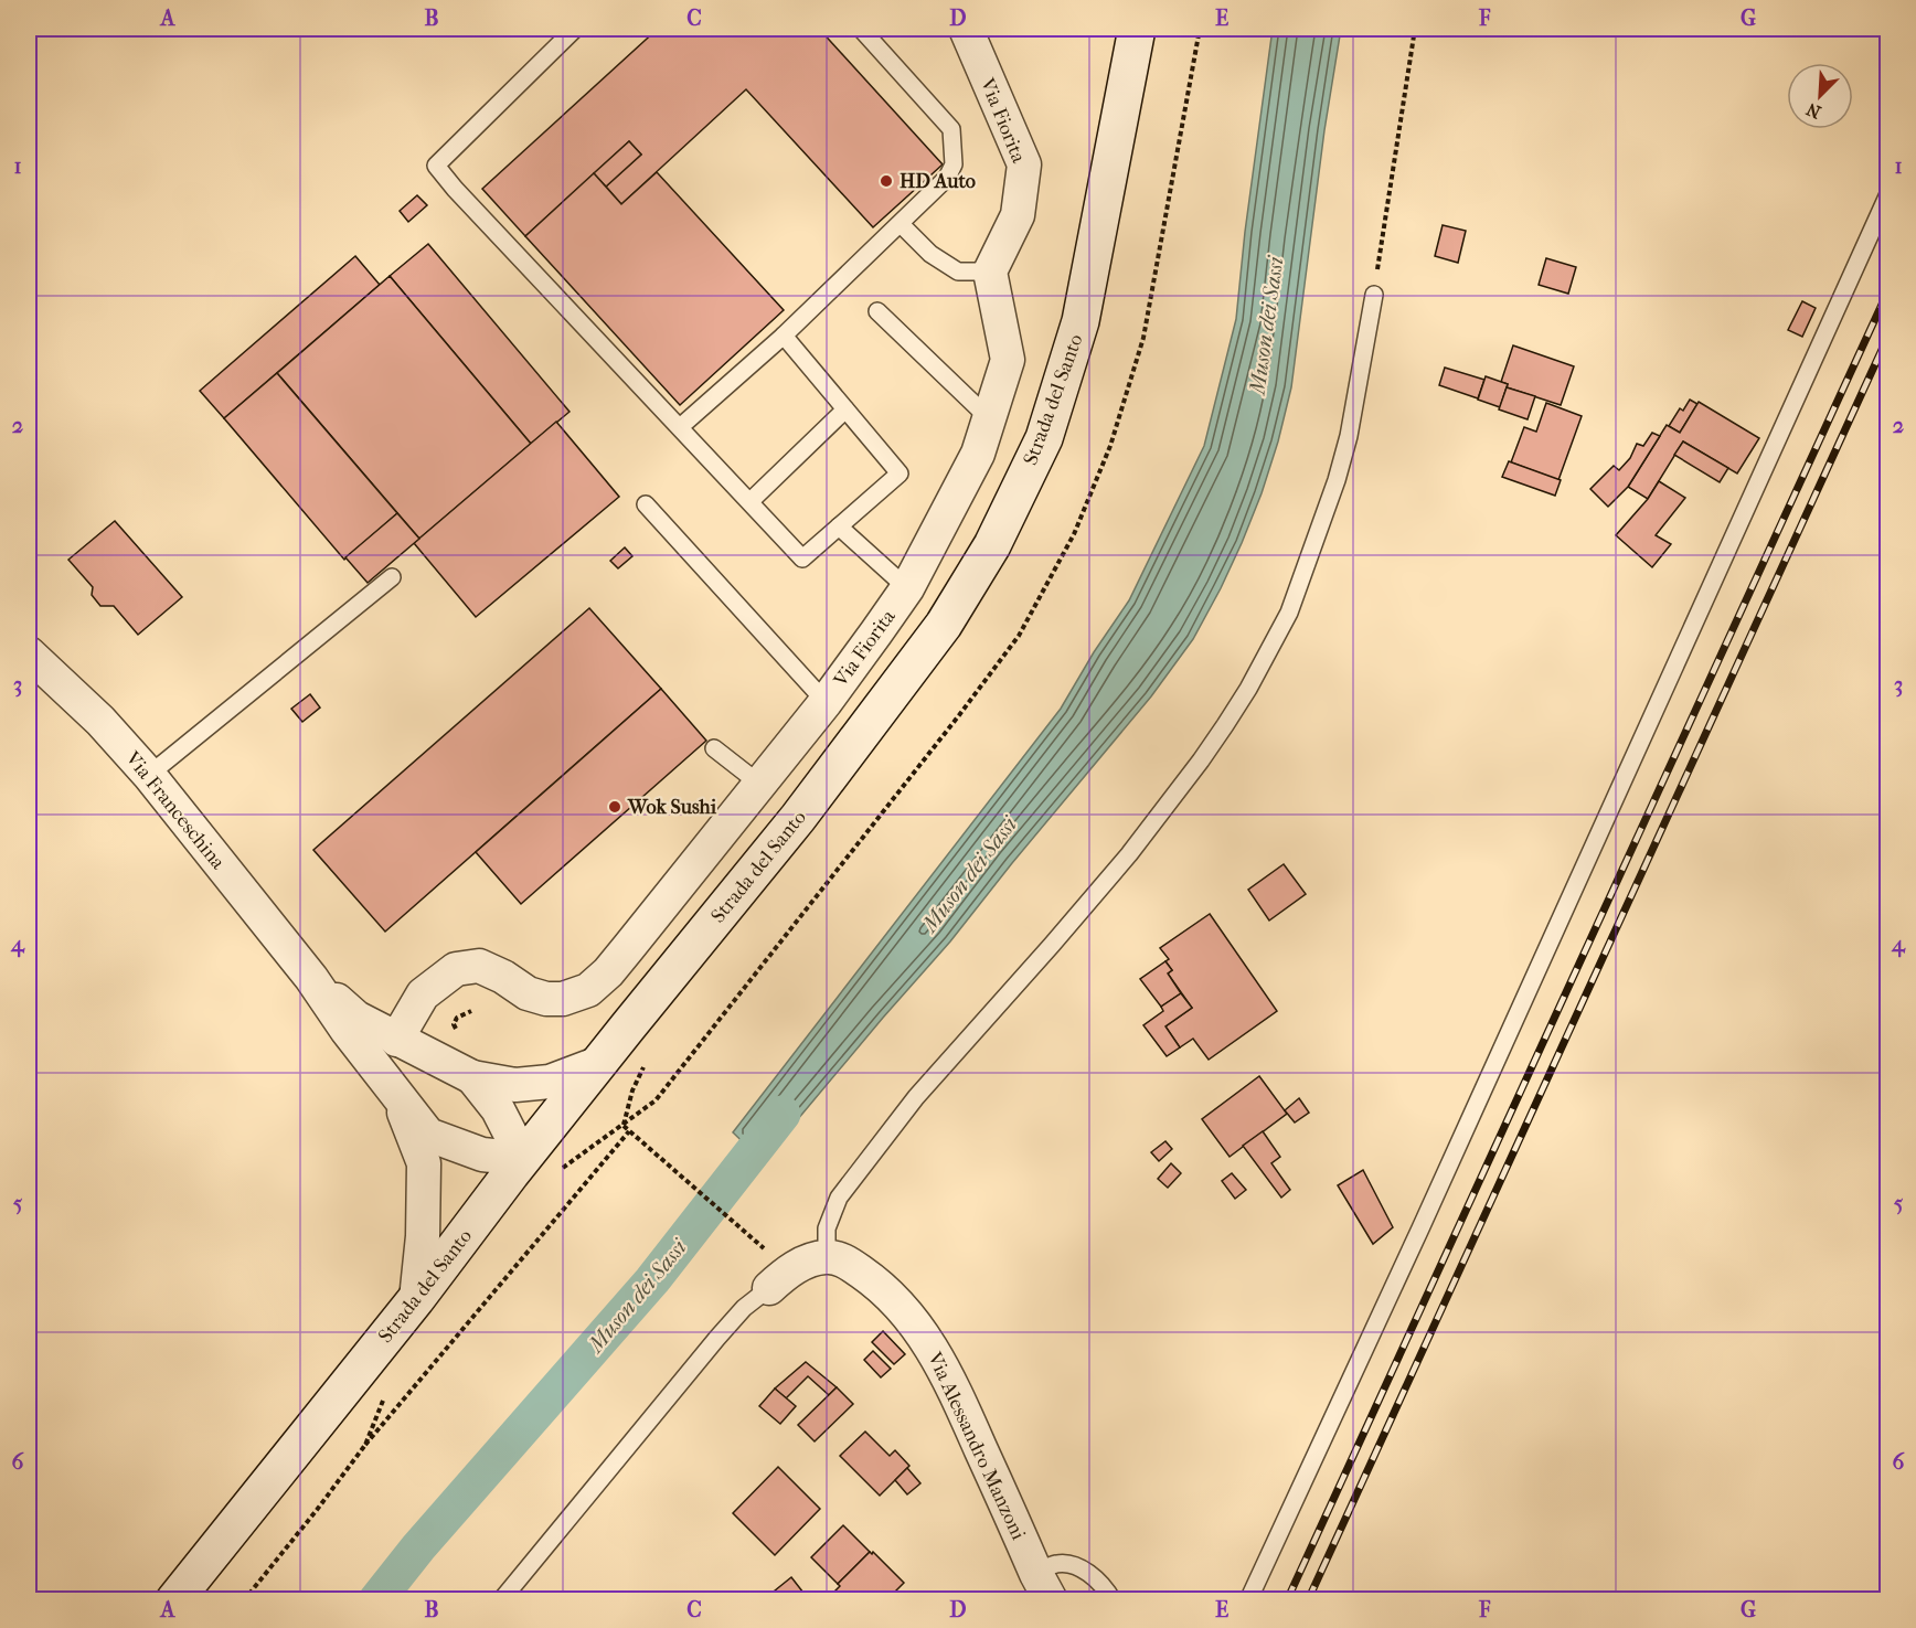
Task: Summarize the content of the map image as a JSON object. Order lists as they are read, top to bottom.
{
  "streets": {
    "main road": ["Strada del Santo"],
    "street": ["Via Fiorita", "Via Franceschina", "Via Alessandro Manzoni"]
  },
  "crossings": [
    ["Via Fiorita", "Via Franceschina"],
    ["Strada del Santo", "Via Franceschina"]
  ],
  "water": ["Muson dei Sassi"],
  "places": ["HD Auto", "Wok Sushi"],
  "north": "bottom left",
  "grid": {
    "columns": [
      "A",
      "B",
      "C",
      "D",
      "E",
      "F",
      "G"
    ],
    "rows": [
      "1",
      "2",
      "3",
      "4",
      "5",
      "6"
    ]
  }
}
